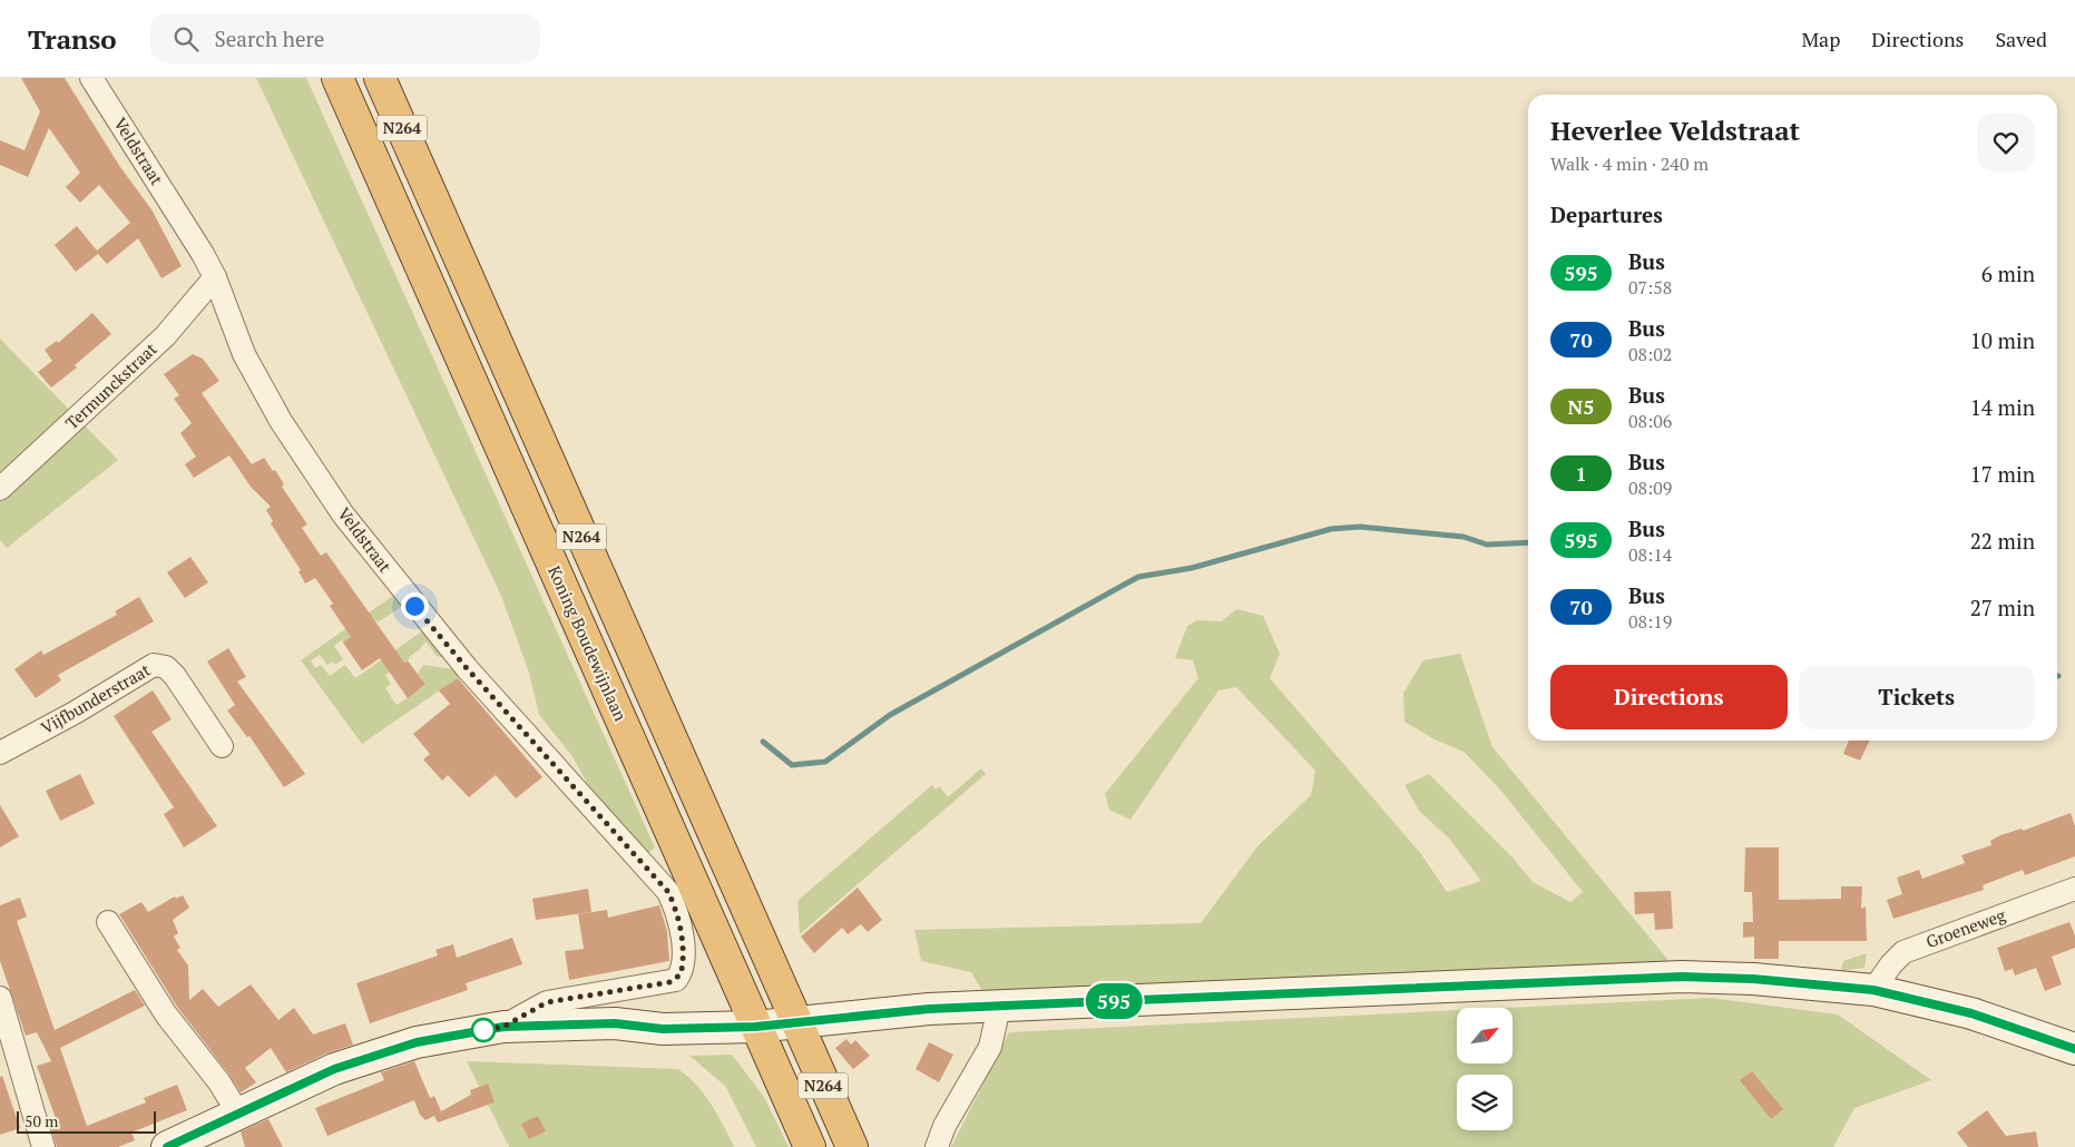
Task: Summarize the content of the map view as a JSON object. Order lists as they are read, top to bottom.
{
  "streets": {
    "highway": ["N264", "Koning Boudewijnlaan"],
    "street": [
      "Veldstraat",
      "Termunckstraat",
      "Vijfbunderstraat",
      "Groeneweg"
    ]
  },
  "crossings": [
    ["Veldstraat", "Termunckstraat"]
  ],
  "lines": ["bus line 595"],
  "scale_bar": "50 m",
  "north": "top right",
  "page": {
    "header": "Transo",
    "search": "Search here",
    "nav": ["Map", "Directions", "Saved"],
    "on_map": "595",
    "heading": [
      ["Heverlee Veldstraat", "Walk · 4 min · 240 m"],
      "Departures"
    ],
    "list": [
      {
        "mark": "595",
        "name": "Bus",
        "note": "07:58",
        "value": "6 min"
      },
      {
        "mark": "70",
        "name": "Bus",
        "note": "08:02",
        "value": "10 min"
      },
      {
        "mark": "N5",
        "name": "Bus",
        "note": "08:06",
        "value": "14 min"
      },
      {
        "mark": "1",
        "name": "Bus",
        "note": "08:09",
        "value": "17 min"
      },
      {
        "mark": "595",
        "name": "Bus",
        "note": "08:14",
        "value": "22 min"
      },
      {
        "mark": "70",
        "name": "Bus",
        "note": "08:19",
        "value": "27 min"
      }
    ],
    "buttons": ["Directions", "Tickets"],
    "scale": "50 m"
  }
}
